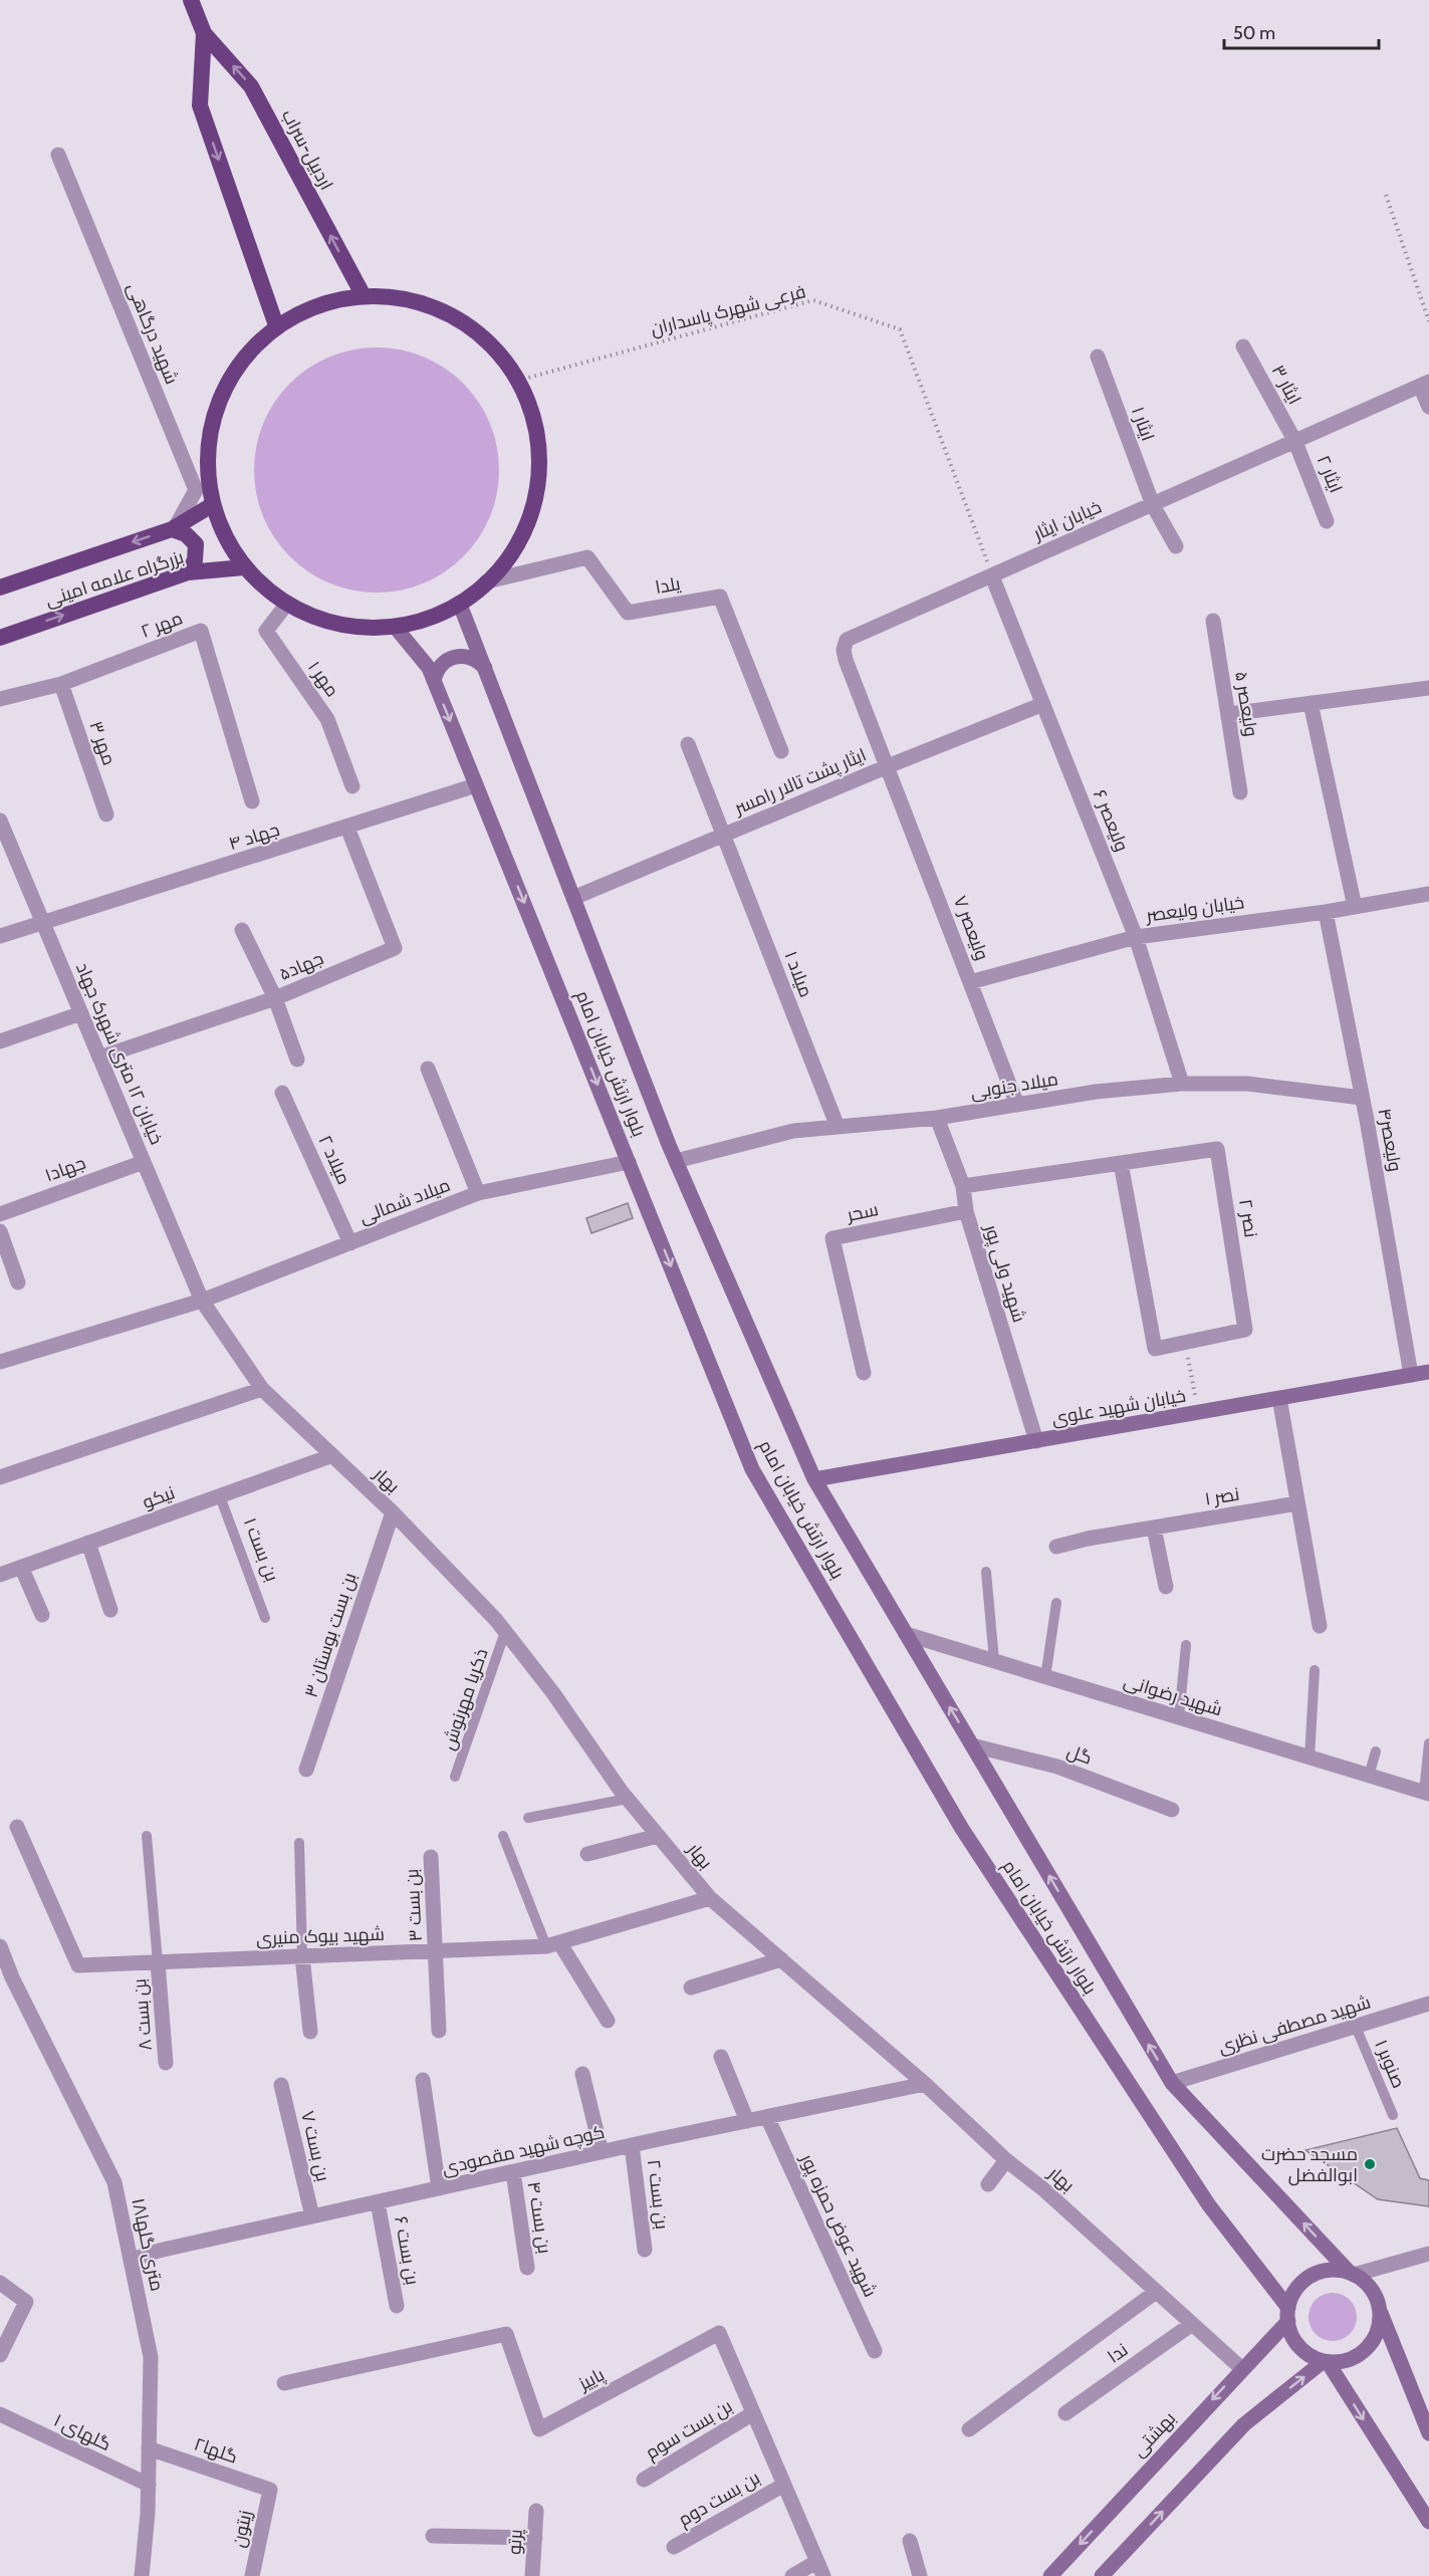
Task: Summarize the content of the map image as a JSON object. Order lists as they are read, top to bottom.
{
  "streets": {
    "highway": ["اردبیل-سراب", "بزرگراه علامه امینی"],
    "main road": ["بلوار ارتش خیابان امام", "خیابان شهید علوی", "بهشتی"],
    "street": [
      "شهید درگاهی",
      "ایثار ۳",
      "ایثار ۱",
      "ایثار ۲",
      "خیابان ایثار",
      "یلدا",
      "مهر ۲",
      "مهر ۱",
      "ولیعصر ۵",
      "مهر ۳",
      "ایثار پشت تالار رامسر",
      "ولیعصر ۶",
      "جهاد ۴",
      "خیابان ولیعصر",
      "ولیعصر ۷",
      "جهاد۵",
      "میلاد ۱",
      "خیابان ۱۲ متری شهرک جهاد",
      "میلاد جنوبی",
      "ولیعصر۴",
      "میلاد ۲",
      "جهاد۱",
      "میلاد شمالی",
      "سحر",
      "نصر ۲",
      "شهید ولی پور",
      "بهار",
      "نصر ۱",
      "نیکو",
      "بن بست بوستان ۳",
      "شهید رضوانی",
      "گل",
      "بن بست ۳",
      "شهید بیوک منیری",
      "بن بست ۸",
      "شهید مصطفی نظری",
      "بن بست ۷",
      "کوچه شهید مقصودی",
      "بن بست ۲",
      "بن بست ۴",
      "شهید عوض حمزه پور",
      "۱۸متری گلها",
      "بن بست ۶",
      "ندا",
      "پاییز",
      "بن بست سوم",
      "گلهای ۱",
      "گلها۲",
      "بن بست دوم",
      "زیتون",
      "پرتو"
    ],
    "lane": ["بن بست ۱", "ذکریا مهرنوش", "صنوبر ۱"],
    "path": ["فرعی شهرک پاسداران"]
  },
  "crossings": [
    ["فرعی شهرک پاسداران", "خیابان ایثار"],
    ["فرعی شهرک پاسداران", "ولیعصر ۶"],
    ["شهید درگاهی", "بزرگراه علامه امینی"],
    ["ایثار ۳", "ایثار ۲"],
    ["ایثار ۳", "خیابان ایثار"],
    ["ایثار ۱", "خیابان ایثار"],
    ["ایثار ۲", "خیابان ایثار"],
    ["خیابان ایثار", "ایثار پشت تالار رامسر"],
    ["خیابان ایثار", "ولیعصر ۶"],
    ["خیابان ایثار", "ولیعصر ۷"],
    ["مهر ۲", "مهر ۳"],
    ["ایثار پشت تالار رامسر", "ولیعصر ۶"],
    ["ایثار پشت تالار رامسر", "ولیعصر ۷"],
    ["ایثار پشت تالار رامسر", "میلاد ۱"],
    ["ایثار پشت تالار رامسر", "بلوار ارتش خیابان امام"],
    ["ولیعصر ۶", "خیابان ولیعصر"],
    ["ولیعصر ۶", "میلاد جنوبی"],
    ["جهاد ۴", "جهاد۵"],
    ["جهاد ۴", "خیابان ۱۲ متری شهرک جهاد"],
    ["جهاد ۴", "بلوار ارتش خیابان امام"],
    ["خیابان ولیعصر", "ولیعصر ۷"],
    ["خیابان ولیعصر", "ولیعصر۴"],
    ["ولیعصر ۷", "میلاد جنوبی"],
    ["جهاد۵", "خیابان ۱۲ متری شهرک جهاد"],
    ["میلاد ۱", "میلاد جنوبی"],
    ["خیابان ۱۲ متری شهرک جهاد", "جهاد۱"],
    ["خیابان ۱۲ متری شهرک جهاد", "میلاد شمالی"],
    ["خیابان ۱۲ متری شهرک جهاد", "بهار"],
    ["بلوار ارتش خیابان امام", "میلاد جنوبی"],
    ["بلوار ارتش خیابان امام", "میلاد شمالی"],
    ["بلوار ارتش خیابان امام", "خیابان شهید علوی"],
    ["بلوار ارتش خیابان امام", "شهید رضوانی"],
    ["بلوار ارتش خیابان امام", "گل"],
    ["بلوار ارتش خیابان امام", "شهید مصطفی نظری"],
    ["بلوار ارتش خیابان امام", "بهشتی"],
    ["میلاد جنوبی", "ولیعصر۴"],
    ["میلاد جنوبی", "شهید ولی پور"],
    ["ولیعصر۴", "خیابان شهید علوی"],
    ["میلاد ۲", "میلاد شمالی"],
    ["میلاد شمالی", "بهار"],
    ["سحر", "شهید ولی پور"],
    ["نصر ۲", "شهید ولی پور"],
    ["شهید ولی پور", "خیابان شهید علوی"],
    ["بهار", "نیکو"],
    ["بهار", "بن بست بوستان ۳"],
    ["بهار", "ذکریا مهرنوش"],
    ["بهار", "شهید بیوک منیری"],
    ["بهار", "کوچه شهید مقصودی"],
    ["بهار", "ندا"],
    ["بهار", "بهشتی"],
    ["نیکو", "بن بست ۱"],
    ["بن بست ۳", "شهید بیوک منیری"],
    ["شهید بیوک منیری", "بن بست ۸"],
    ["شهید مصطفی نظری", "صنوبر ۱"],
    ["بن بست ۷", "کوچه شهید مقصودی"],
    ["کوچه شهید مقصودی", "بن بست ۲"],
    ["کوچه شهید مقصودی", "بن بست ۴"],
    ["کوچه شهید مقصودی", "شهید عوض حمزه پور"],
    ["کوچه شهید مقصودی", "۱۸متری گلها"],
    ["کوچه شهید مقصودی", "بن بست ۶"],
    ["۱۸متری گلها", "گلهای ۱"],
    ["۱۸متری گلها", "گلها۲"],
    ["پاییز", "بن بست سوم"],
    ["پاییز", "بن بست دوم"],
    ["گلها۲", "زیتون"]
  ],
  "places": ["مسجد حضرت ابوالفضل"],
  "scale_bar": "50 m"
}
